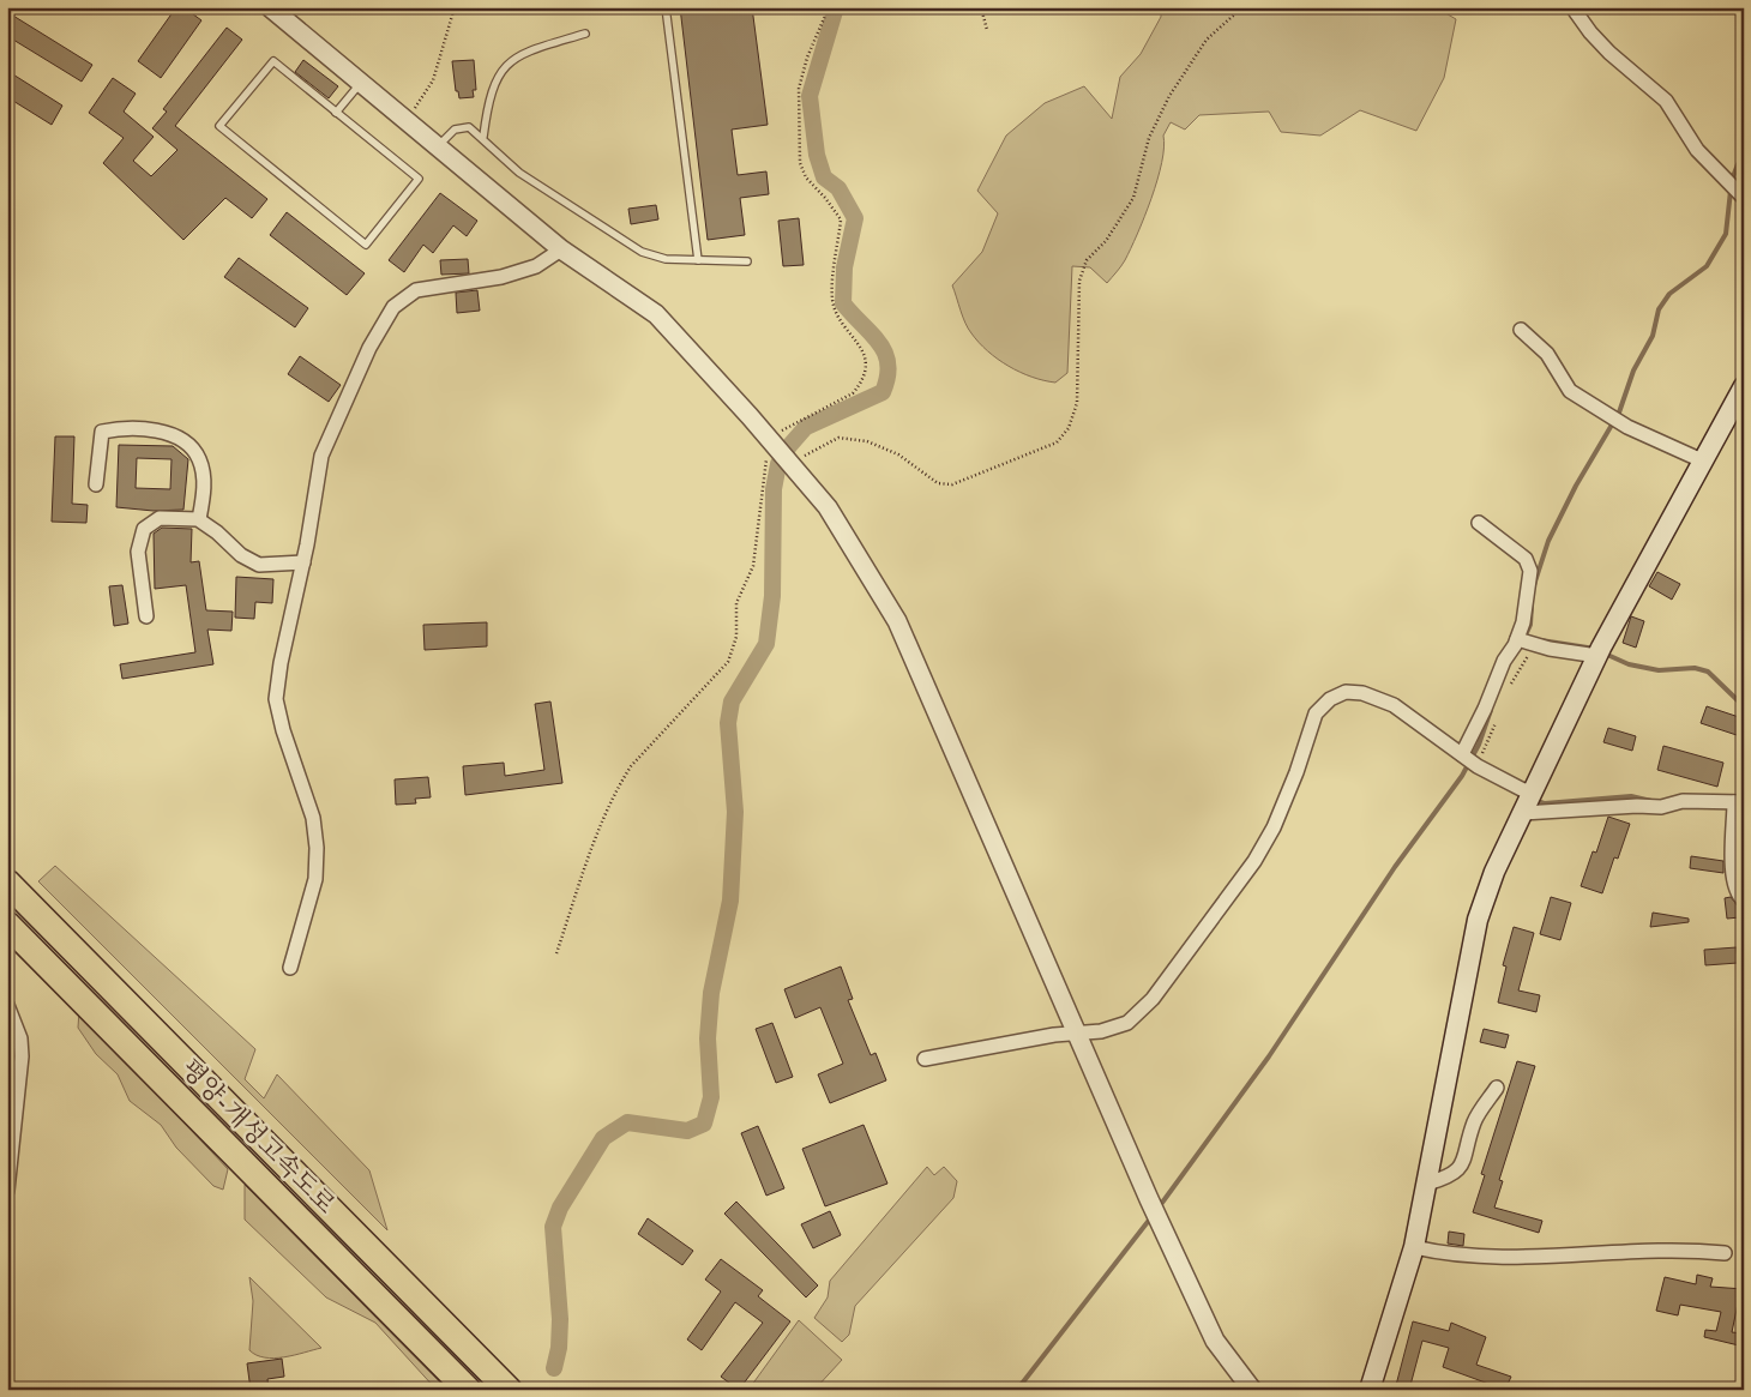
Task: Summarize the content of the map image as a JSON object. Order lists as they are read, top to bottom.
{
  "streets": {
    "highway": ["평양-개성고속도로"]
  }
}
